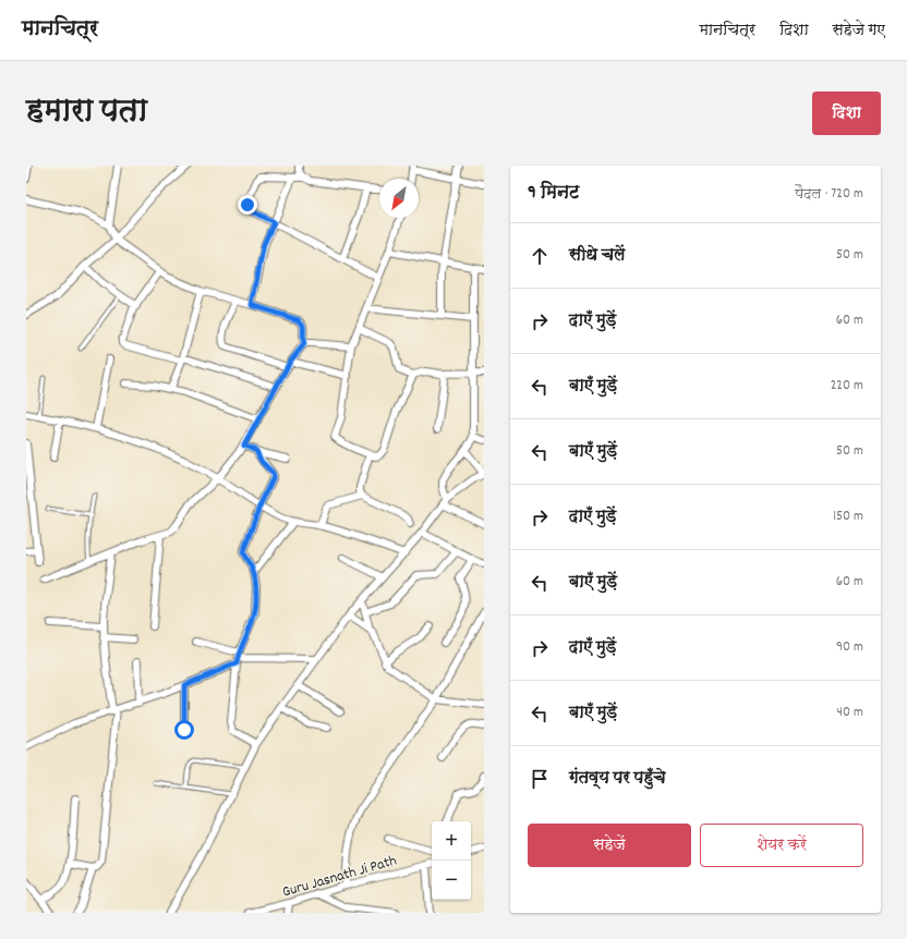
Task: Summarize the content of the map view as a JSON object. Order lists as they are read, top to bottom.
{
  "streets": {
    "street": ["Guru Jasnath Ji Path"]
  },
  "north": "bottom left",
  "page": {
    "header": "मानचित्र",
    "nav": ["मानचित्र", "दिशा", "सहेजे गए"],
    "title": "हमारा पता",
    "buttons": [
      "दिशा",
      ["सहेजें", "शेयर करें"]
    ],
    "heading": ["9 मिनट", "पैदल · 720 m"],
    "list": [
      ["सीधे चलें", "50 m"],
      ["दाएँ मुड़ें", "60 m"],
      ["बाएँ मुड़ें", "220 m"],
      ["बाएँ मुड़ें", "50 m"],
      ["दाएँ मुड़ें", "150 m"],
      ["बाएँ मुड़ें", "60 m"],
      ["दाएँ मुड़ें", "90 m"],
      ["बाएँ मुड़ें", "40 m"],
      "गंतव्य पर पहुँचे"
    ],
    "map_buttons": ["+", "−"]
  }
}
